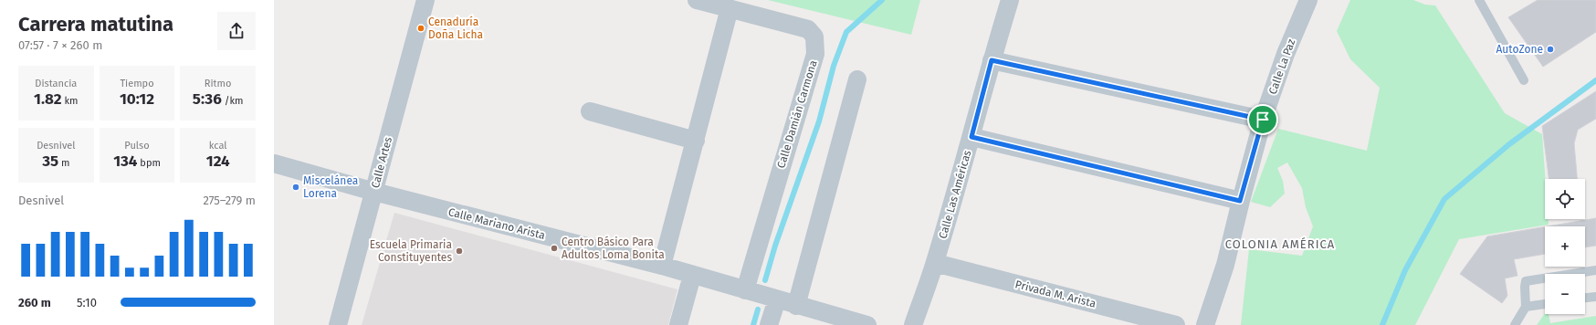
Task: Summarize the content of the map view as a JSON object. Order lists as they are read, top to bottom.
{
  "streets": {
    "street": [
      "Calle La Paz",
      "Calle Damián Carmona",
      "Calle Artes",
      "Calle Las Américas",
      "Calle Mariano Arista",
      "Privada M. Arista"
    ]
  },
  "crossings": [
    ["Calle Damián Carmona", "Calle Mariano Arista"],
    ["Calle Artes", "Calle Mariano Arista"],
    ["Calle Las Américas", "Privada M. Arista"]
  ],
  "districts": ["COLONIA AMÉRICA"],
  "places": [
    "Cenaduría Doña Licha",
    "AutoZone",
    "Miscelánea Lorena",
    "Centro Básico Para Adultos Loma Bonita",
    "Escuela Primaria Constituyentes"
  ],
  "page": {
    "heading": ["Carrera matutina", "07:57 · 7 × 260 m"],
    "stats": [
      ["Distancia", "1.82 km"],
      ["Tiempo", "10:12"],
      ["Ritmo", "5:36 /km"],
      ["Desnivel", "35 m"],
      ["Pulso", "134 bpm"],
      ["kcal", "124"]
    ],
    "map_buttons": ["+", "−"],
    "chart": ["Desnivel", "275–279 m"],
    "list": [
      {
        "name": "260 m",
        "note": "5:10"
      }
    ]
  }
}
